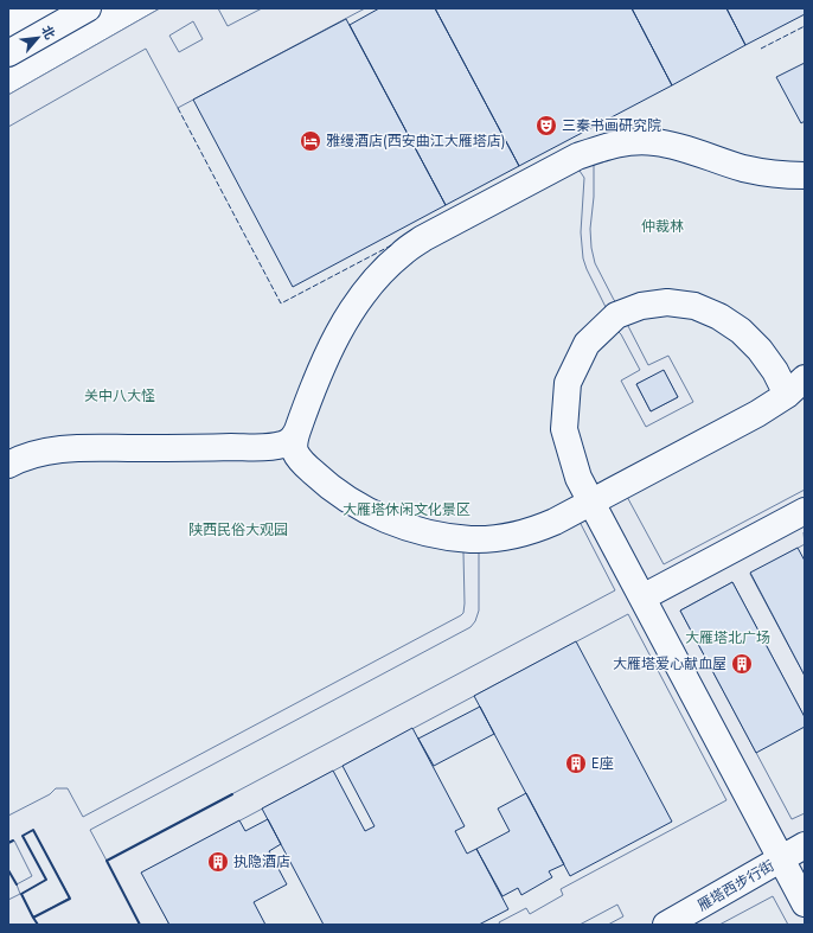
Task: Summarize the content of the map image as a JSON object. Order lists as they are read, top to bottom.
{
  "streets": {
    "street": ["雁塔西步行街"]
  },
  "parks": [
    "仲裁林",
    "关中八大怪",
    "大雁塔休闲文化景区",
    "陕西民俗大观园",
    "大雁塔北广场"
  ],
  "places": {
    "theatre": ["三秦书画研究院"],
    "hotel": ["雅缦酒店(西安曲江大雁塔店)"],
    "building": ["大雁塔爱心献血屋", "E座", "执隐酒店"]
  },
  "north": "top right"
}
